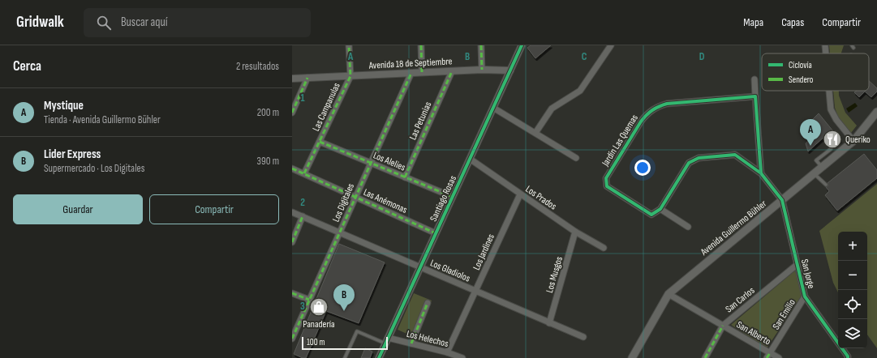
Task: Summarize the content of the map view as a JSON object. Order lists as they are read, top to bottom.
{
  "streets": {
    "main road": ["Avenida Guillermo Bühler"],
    "street": [
      "Avenida 18 de Septiembre",
      "Las Campanulas",
      "Las Petunias",
      "Jardín Las Quemas",
      "Los Alelies",
      "Los Prados",
      "Santiago Rosas",
      "Las Anémonas",
      "Los Digitales",
      "Los Jardines",
      "Los Gladiolos",
      "San Jorge",
      "Los Musgos",
      "San Carlos",
      "San Emilio",
      "San Alberto",
      "Los Helechos"
    ]
  },
  "crossings": [
    ["Avenida 18 de Septiembre", "Las Campanulas"],
    ["Avenida 18 de Septiembre", "Las Petunias"],
    ["Avenida 18 de Septiembre", "Santiago Rosas"],
    ["Avenida 18 de Septiembre", "Los Digitales"],
    ["Las Campanulas", "Los Alelies"],
    ["Las Campanulas", "Las Anémonas"],
    ["Las Petunias", "Los Alelies"],
    ["Los Alelies", "Santiago Rosas"],
    ["Los Alelies", "Los Digitales"],
    ["Los Prados", "Santiago Rosas"],
    ["Los Prados", "Los Jardines"],
    ["Los Prados", "Los Musgos"],
    ["Santiago Rosas", "Las Anémonas"],
    ["Santiago Rosas", "Los Gladiolos"],
    ["Santiago Rosas", "Los Helechos"],
    ["Las Anémonas", "Los Digitales"],
    ["Los Digitales", "Los Gladiolos"],
    ["Avenida Guillermo Bühler", "San Jorge"],
    ["Avenida Guillermo Bühler", "San Alberto"],
    ["Los Jardines", "Los Gladiolos"],
    ["Los Jardines", "Los Helechos"],
    ["Los Gladiolos", "Los Musgos"],
    ["San Jorge", "San Carlos"],
    ["San Jorge", "San Emilio"],
    ["San Carlos", "San Alberto"],
    ["San Emilio", "San Alberto"]
  ],
  "places": {
    "restaurant": ["Queriko"],
    "shop": ["Panadería"]
  },
  "legend": ["Ciclovía", "Sendero"],
  "scale_bar": "100 m",
  "page": {
    "header": "Gridwalk",
    "search": "Buscar aquí",
    "nav": ["Mapa", "Capas", "Compartir"],
    "heading": ["Cerca", "2 resultados"],
    "list": [
      {
        "mark": "A",
        "name": "Mystique",
        "note": "Tienda · Avenida Guillermo Bühler",
        "value": "200 m"
      },
      {
        "mark": "B",
        "name": "Lider Express",
        "note": "Supermercado · Los Digitales",
        "value": "390 m"
      }
    ],
    "pins": ["A", "B"],
    "buttons": ["Guardar", "Compartir"],
    "map_buttons": ["+", "−"],
    "scale": "100 m"
  },
  "grid": {
    "columns": [
      "A",
      "B",
      "C",
      "D"
    ],
    "rows": ["1", "2", "3"]
  }
}
